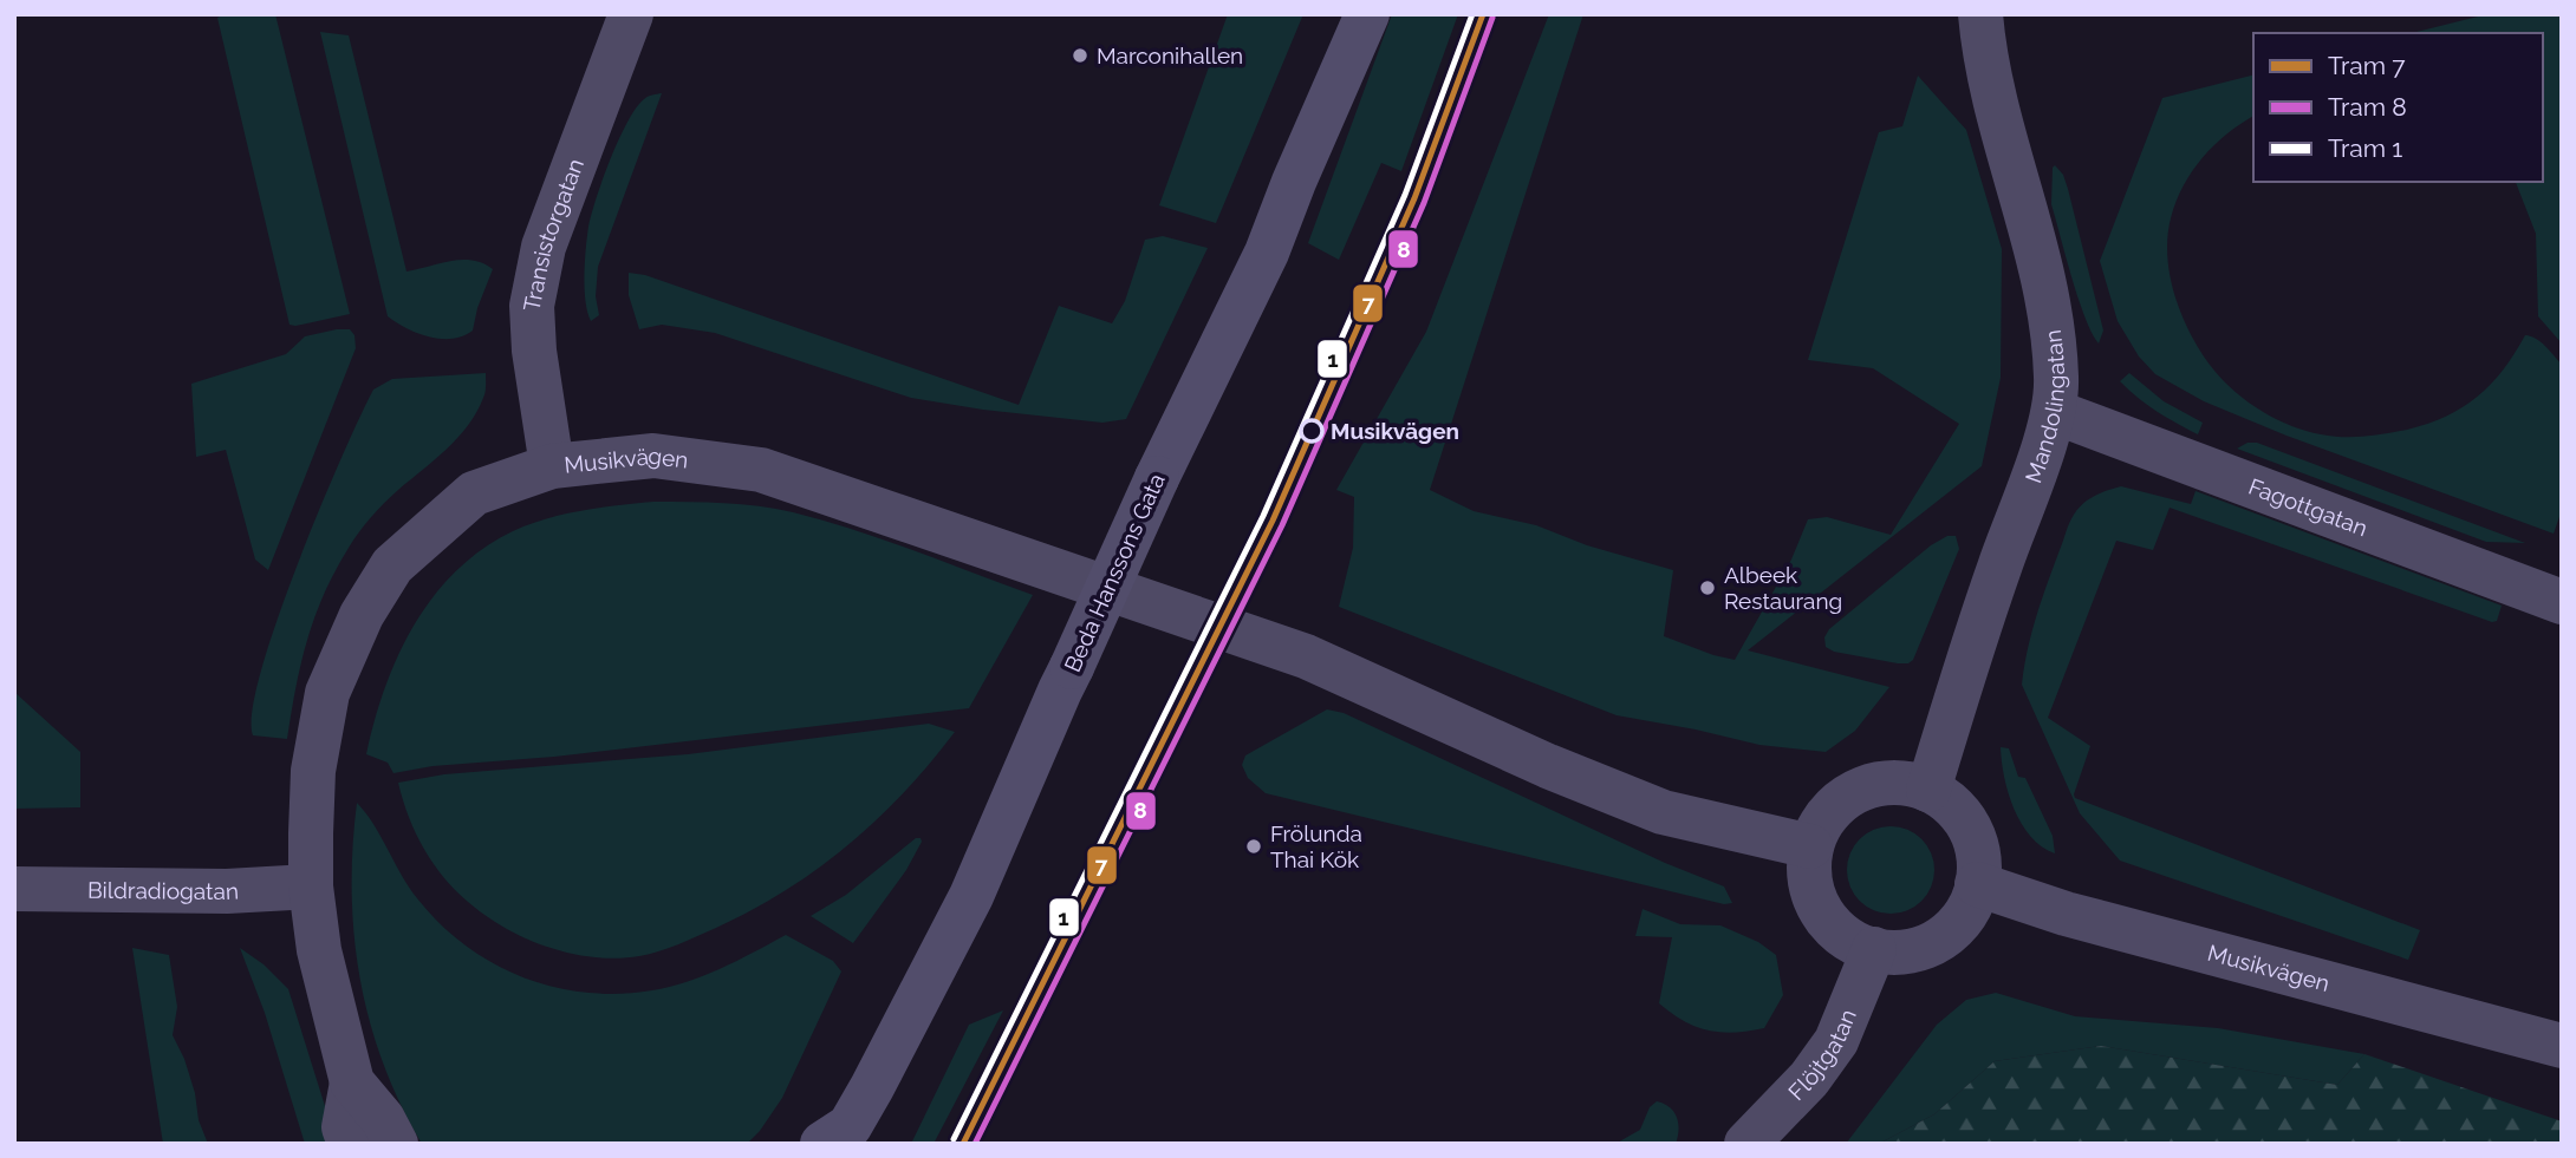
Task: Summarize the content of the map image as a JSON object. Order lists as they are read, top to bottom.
{
  "streets": {
    "street": [
      "Transistorgatan",
      "Mandolingatan",
      "Musikvägen",
      "Fagottgatan",
      "Beda Hanssons Gata",
      "Bildradiogatan",
      "Flöjtgatan"
    ]
  },
  "crossings": [
    ["Transistorgatan", "Musikvägen"],
    ["Mandolingatan", "Musikvägen"],
    ["Mandolingatan", "Fagottgatan"],
    ["Mandolingatan", "Flöjtgatan"],
    ["Musikvägen", "Bildradiogatan"],
    ["Musikvägen", "Flöjtgatan"]
  ],
  "places": [
    "Marconihallen",
    "Musikvägen",
    "Albeek Restaurang",
    "Frölunda Thai Kök"
  ],
  "lines": ["tram line 7", "tram line 1", "tram line 8"],
  "legend": ["Tram 7", "Tram 8", "Tram 1"]
}
